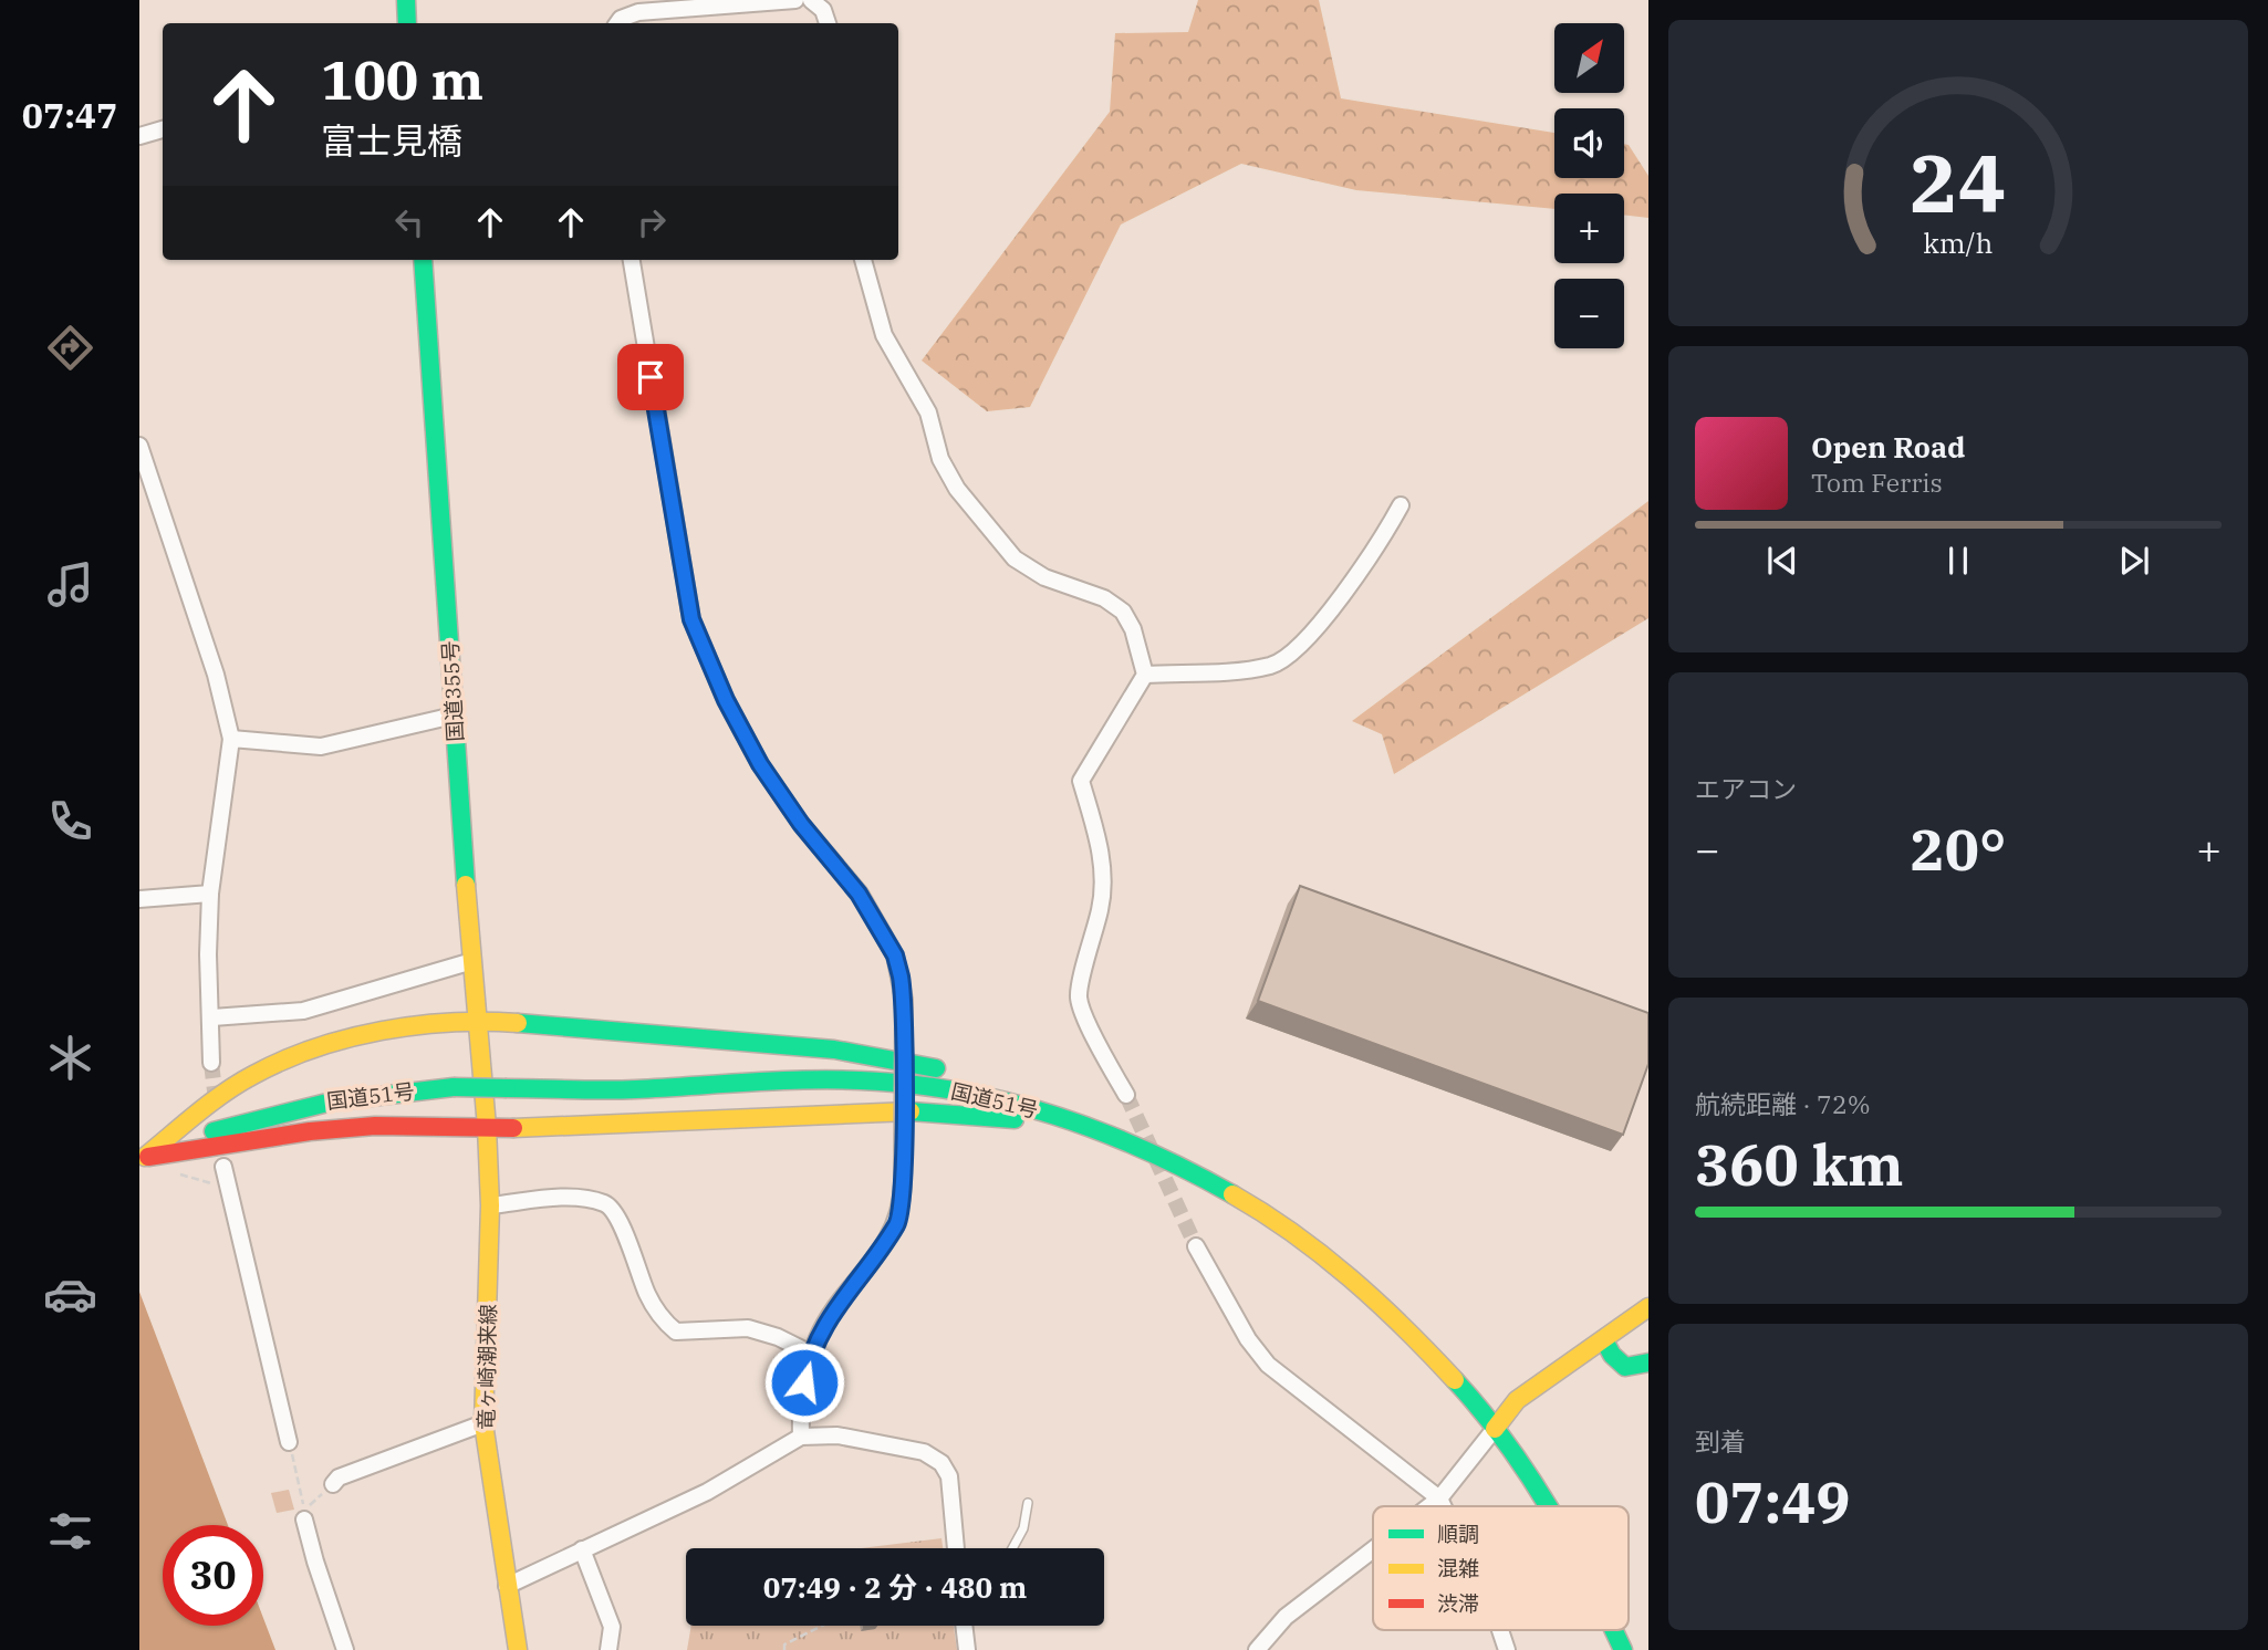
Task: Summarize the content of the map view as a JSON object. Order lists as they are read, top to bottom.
{
  "streets": {
    "main road": ["国道355号", "国道51号", "竜ヶ崎潮来線"]
  },
  "crossings": [
    ["国道355号", "竜ヶ崎潮来線"]
  ],
  "legend": ["順調", "混雑", "渋滞"],
  "north": "top right",
  "page": {
    "tabs": "07:47",
    "map_buttons": ["+", "−"],
    "turn": ["100 m", "富士見橋"],
    "song": ["Open Road", "Tom Ferris"],
    "tile": [
      "エアコン",
      ["航続距離 · 72%", "360 km"],
      ["到着", "07:49"]
    ],
    "heat": ["−", "20°", "+"],
    "limit": "30",
    "trip": "07:49 · 2 分 · 480 m",
    "gauge": ["24", "km/h"]
  }
}
